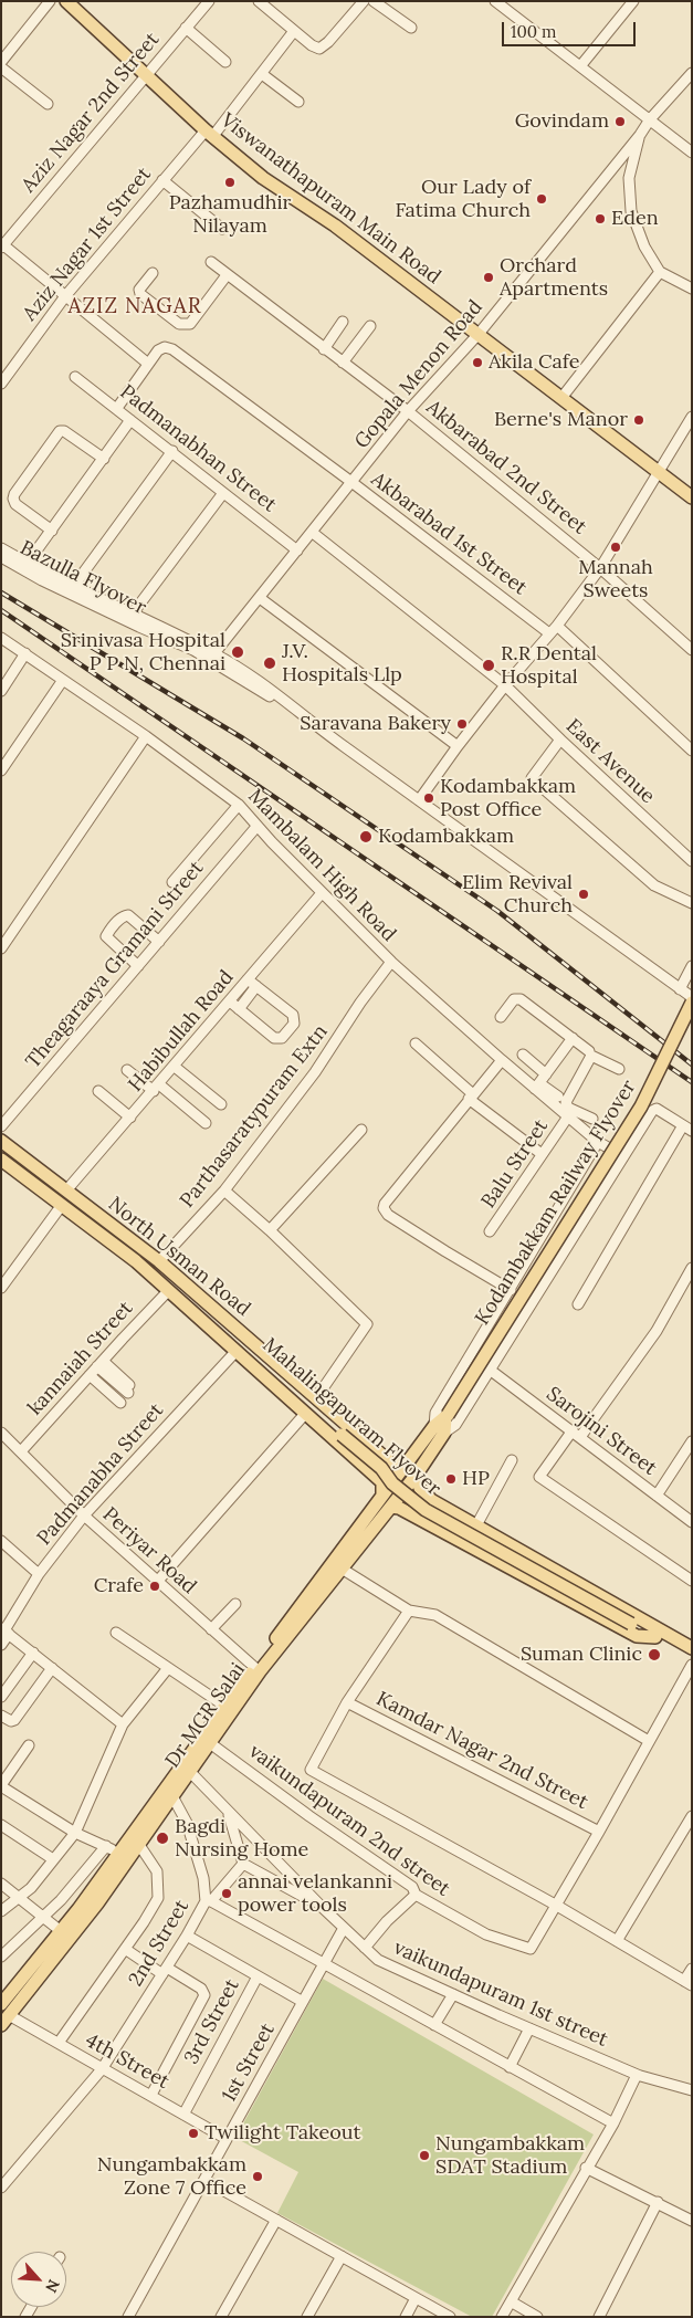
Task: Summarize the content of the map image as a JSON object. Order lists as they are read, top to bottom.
{
  "streets": {
    "main road": [
      "Viswanathapuram Main Road",
      "Kodambakkam Railway Flyover",
      "North Usman Road",
      "Mahalingapuram Flyover",
      "Dr MGR Salai"
    ],
    "street": [
      "Aziz Nagar 2nd Street",
      "Aziz Nagar 1st Street",
      "Gopala Menon Road",
      "Padmanabhan Street",
      "Akbarabad 2nd Street",
      "Akbarabad 1st Street",
      "Bazulla Flyover",
      "East Avenue",
      "Mambalam High Road",
      "Theagaraaya Gramani Street",
      "Habibullah Road",
      "Parthasaratypuram Extn",
      "Balu Street",
      "kannaiah Street",
      "Sarojini Street",
      "Padmanabha Street",
      "Periyar Road",
      "Kamdar Nagar 2nd Street",
      "vaikundapuram 2nd street",
      "2nd Street",
      "vaikundapuram 1st street",
      "3rd Street",
      "4th Street",
      "1st Street"
    ]
  },
  "crossings": [
    ["Aziz Nagar 2nd Street", "Viswanathapuram Main Road"],
    ["Viswanathapuram Main Road", "Aziz Nagar 1st Street"],
    ["Viswanathapuram Main Road", "Gopala Menon Road"],
    ["Gopala Menon Road", "Padmanabhan Street"],
    ["Gopala Menon Road", "Akbarabad 2nd Street"],
    ["Gopala Menon Road", "Akbarabad 1st Street"],
    ["Gopala Menon Road", "East Avenue"],
    ["Mambalam High Road", "Theagaraaya Gramani Street"],
    ["Mambalam High Road", "Habibullah Road"],
    ["Mambalam High Road", "Parthasaratypuram Extn"],
    ["Mambalam High Road", "Balu Street"],
    ["Habibullah Road", "North Usman Road"],
    ["Parthasaratypuram Extn", "North Usman Road"],
    ["Kodambakkam Railway Flyover", "Dr MGR Salai"],
    ["North Usman Road", "kannaiah Street"],
    ["North Usman Road", "Mahalingapuram Flyover"],
    ["North Usman Road", "Padmanabha Street"],
    ["North Usman Road", "Dr MGR Salai"],
    ["kannaiah Street", "Mahalingapuram Flyover"],
    ["kannaiah Street", "Periyar Road"],
    ["Padmanabha Street", "Periyar Road"],
    ["Periyar Road", "Dr MGR Salai"],
    ["Dr MGR Salai", "vaikundapuram 2nd street"],
    ["Dr MGR Salai", "2nd Street"],
    ["Dr MGR Salai", "vaikundapuram 1st street"],
    ["Dr MGR Salai", "4th Street"],
    ["2nd Street", "4th Street"],
    ["vaikundapuram 1st street", "1st Street"],
    ["3rd Street", "4th Street"],
    ["4th Street", "1st Street"]
  ],
  "districts": ["AZIZ NAGAR"],
  "places": [
    "Govindam",
    "Pazhamudhir Nilayam",
    "Our Lady of Fatima Church",
    "Eden",
    "Orchard Apartments",
    "Akila Cafe",
    "Berne's Manor",
    "Mannah Sweets",
    "Srinivasa Hospital P P N, Chennai",
    "J.V. Hospitals Llp",
    "R.R Dental Hospital",
    "Saravana Bakery",
    "Kodambakkam Post Office",
    "Kodambakkam",
    "Elim Revival Church",
    "HP",
    "Crafe",
    "Suman Clinic",
    "Bagdi Nursing Home",
    "annai velankanni power tools",
    "Twilight Takeout",
    "Nungambakkam SDAT Stadium",
    "Nungambakkam Zone 7 Office"
  ],
  "scale_bar": "100 m",
  "north": "bottom right"
}
